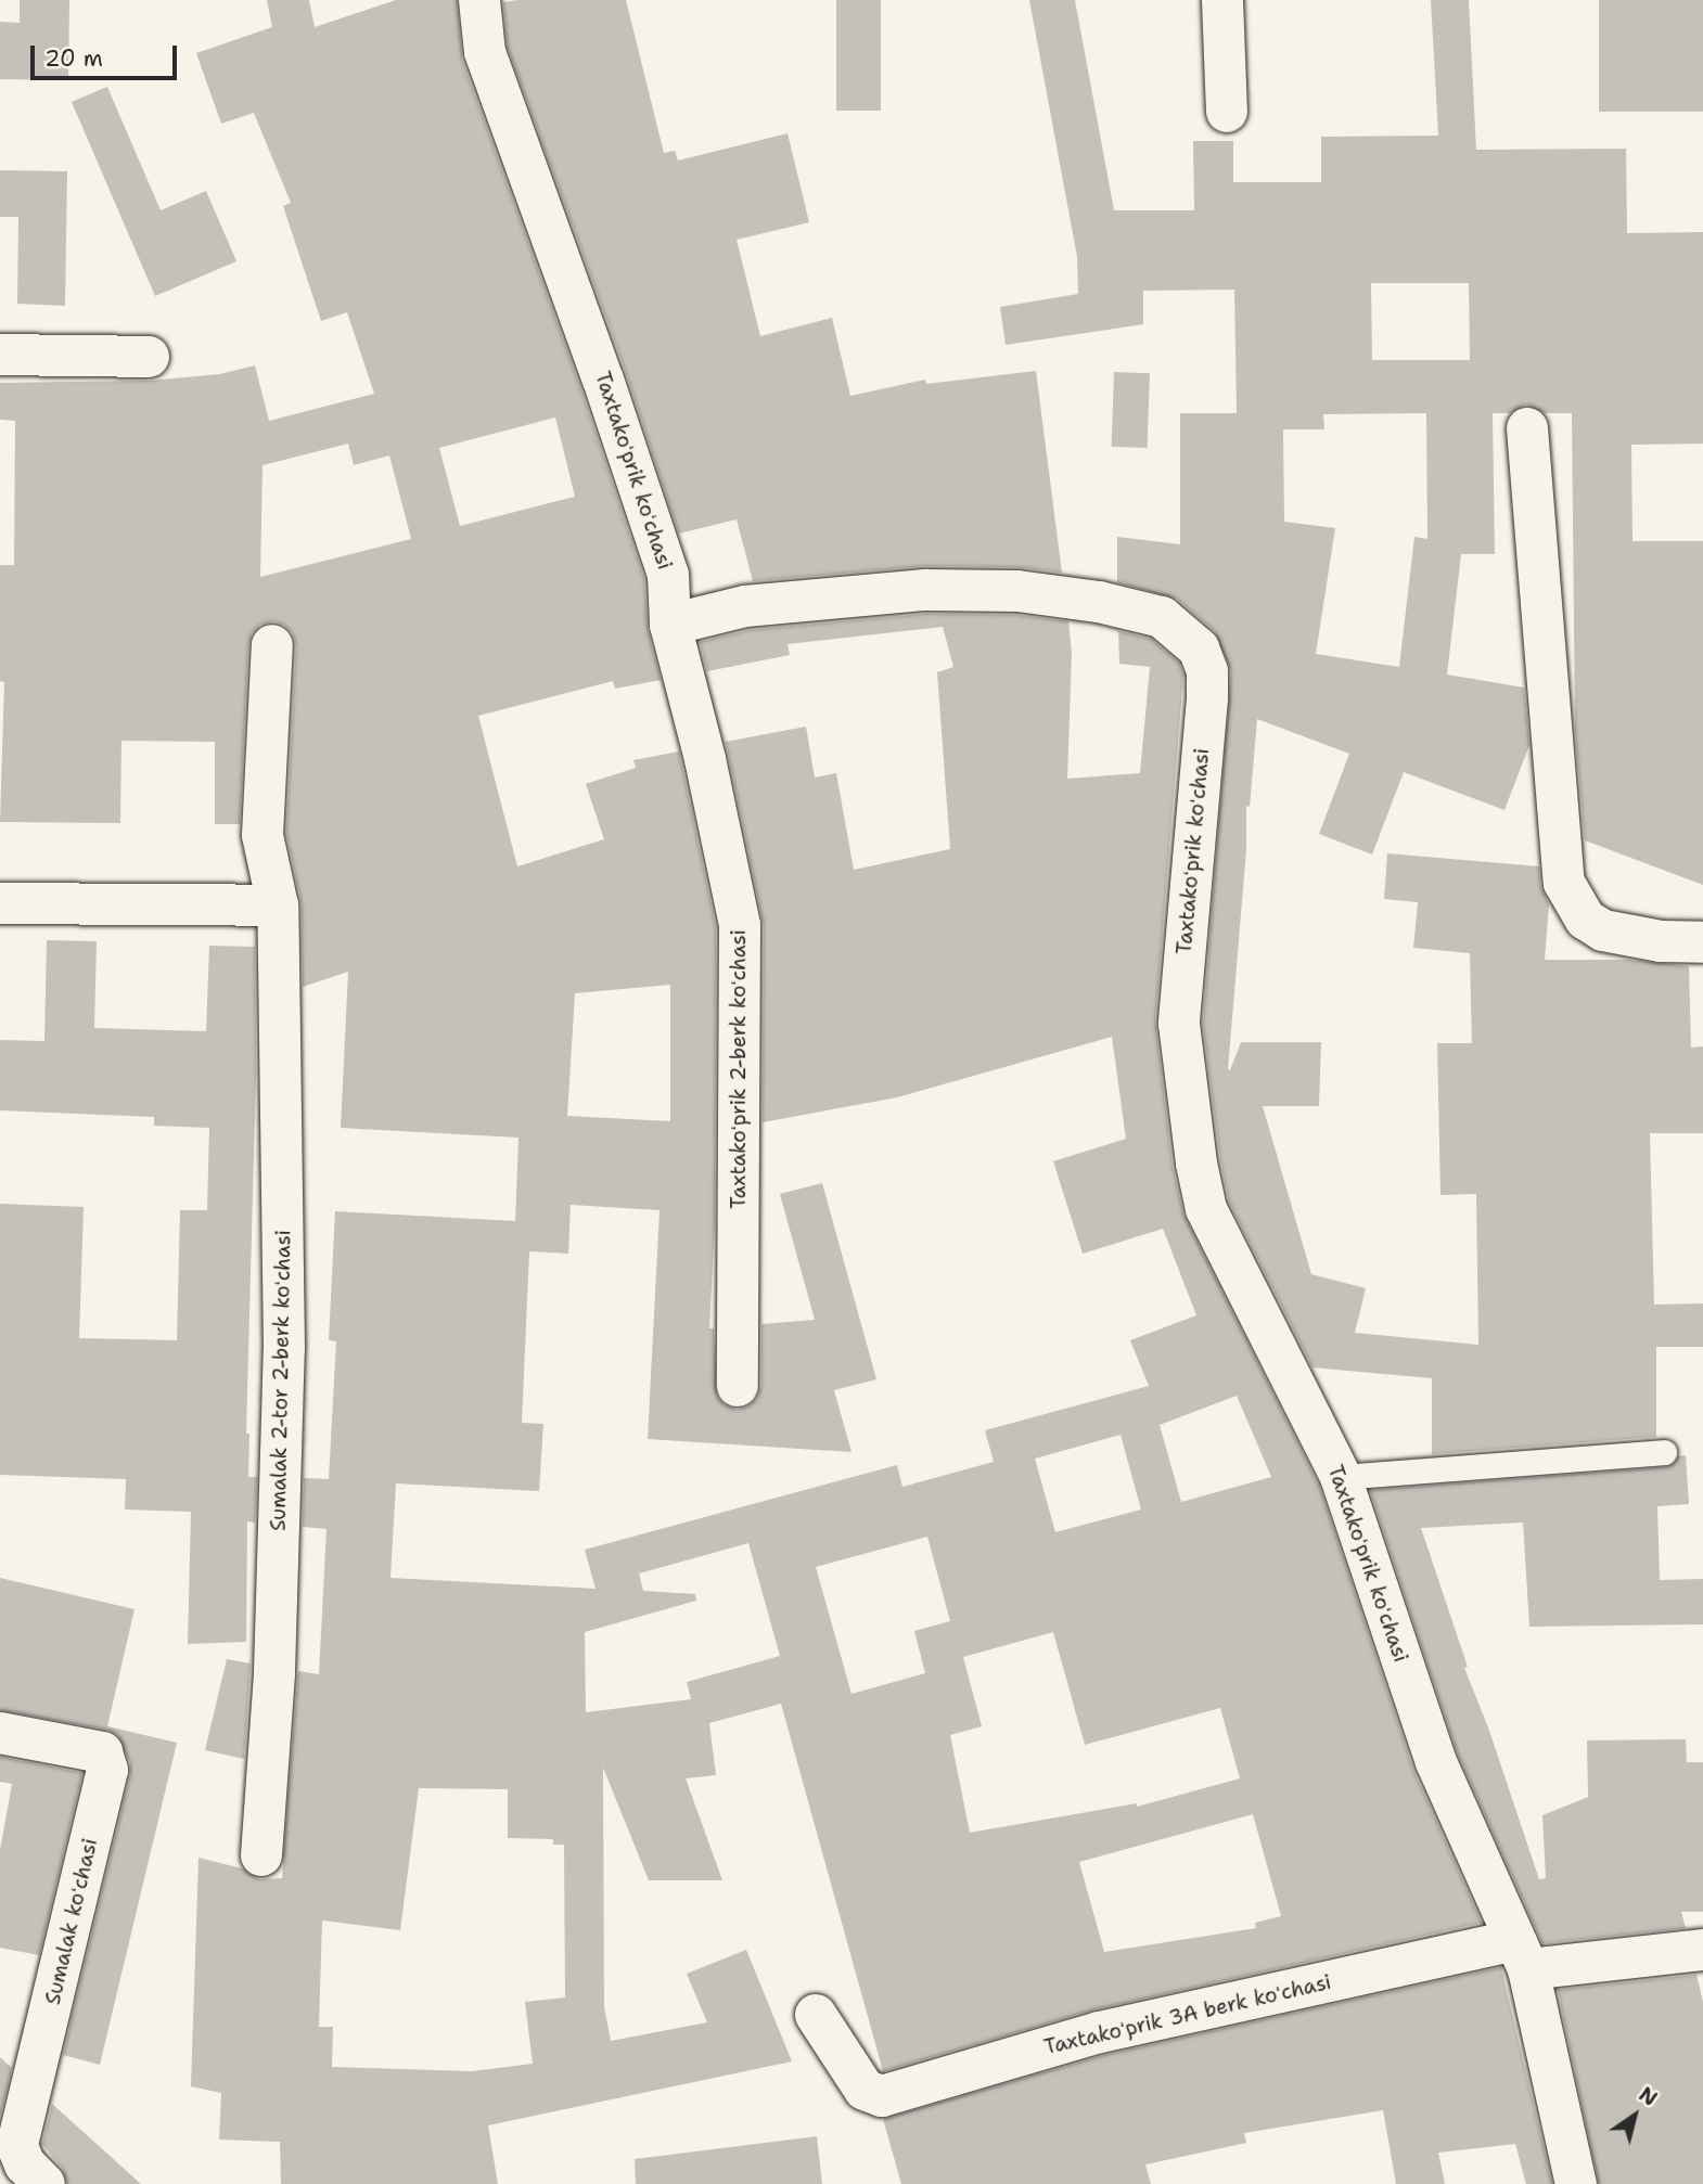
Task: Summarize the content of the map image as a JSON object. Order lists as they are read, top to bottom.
{
  "streets": {
    "street": [
      "Taxtakoʻprik koʻchasi",
      "Taxtakoʻprik 2-berk koʻchasi",
      "Sumalak 2-tor 2-berk koʻchasi",
      "Sumalak koʻchasi",
      "Taxtakoʻprik 3A berk koʻchasi"
    ]
  },
  "crossings": [
    ["Taxtakoʻprik koʻchasi", "Taxtakoʻprik 2-berk koʻchasi"],
    ["Taxtakoʻprik koʻchasi", "Taxtakoʻprik 3A berk koʻchasi"]
  ],
  "scale_bar": "20 m",
  "north": "top right"
}
